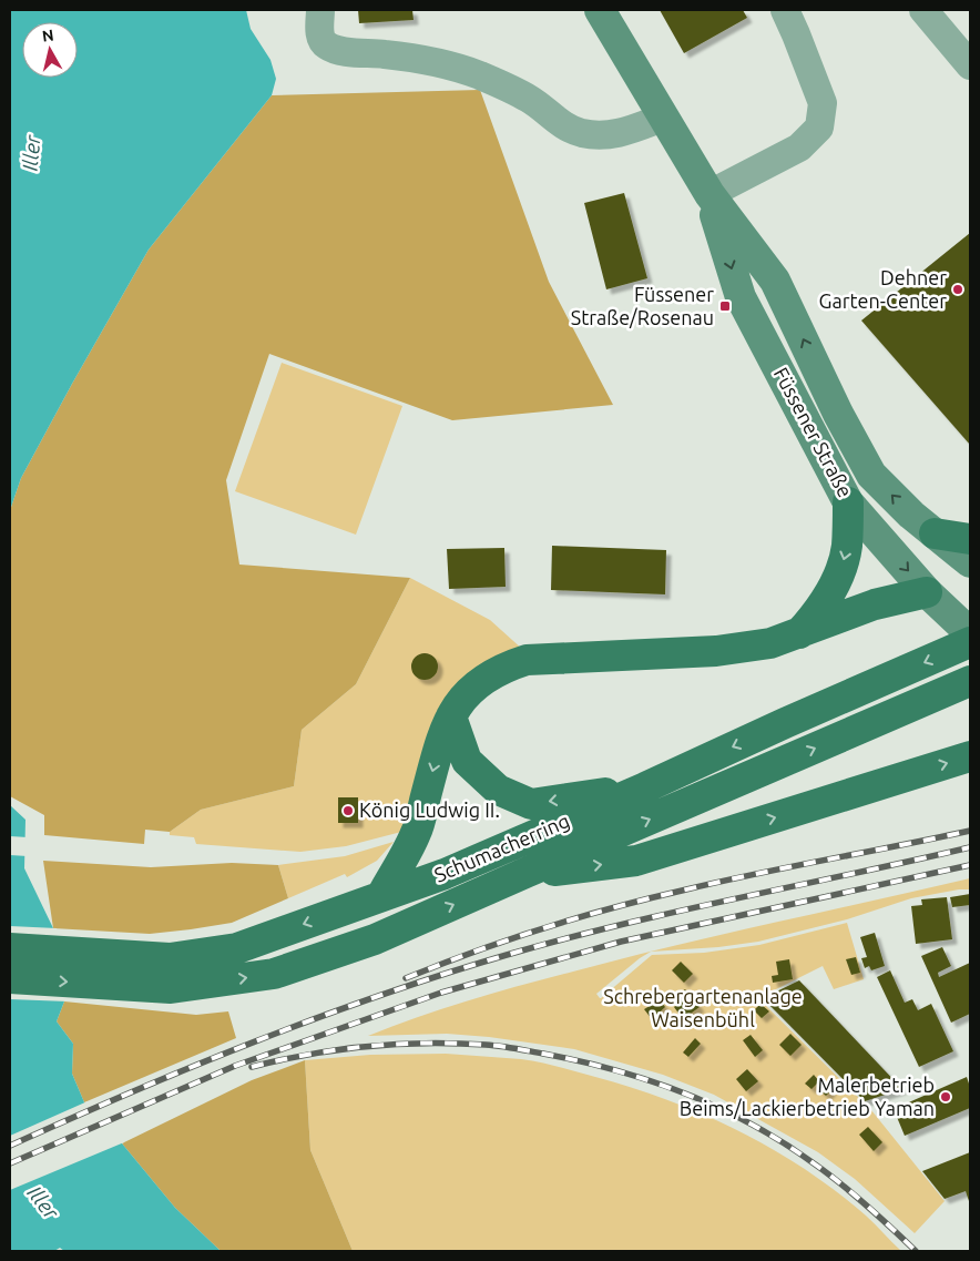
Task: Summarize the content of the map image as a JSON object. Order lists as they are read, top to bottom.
{
  "streets": {
    "main road": ["Schumacherring"],
    "street": ["Füssener Straße"]
  },
  "water": ["Iller"],
  "parks": ["Schrebergartenanlage Waisenbühl"],
  "places": {
    "other": ["Dehner Garten-Center", "König Ludwig II.", "Malerbetrieb Beims/Lackierbetrieb Yaman"],
    "transit": ["Füssener Straße/Rosenau"]
  },
  "north": "top"
}
